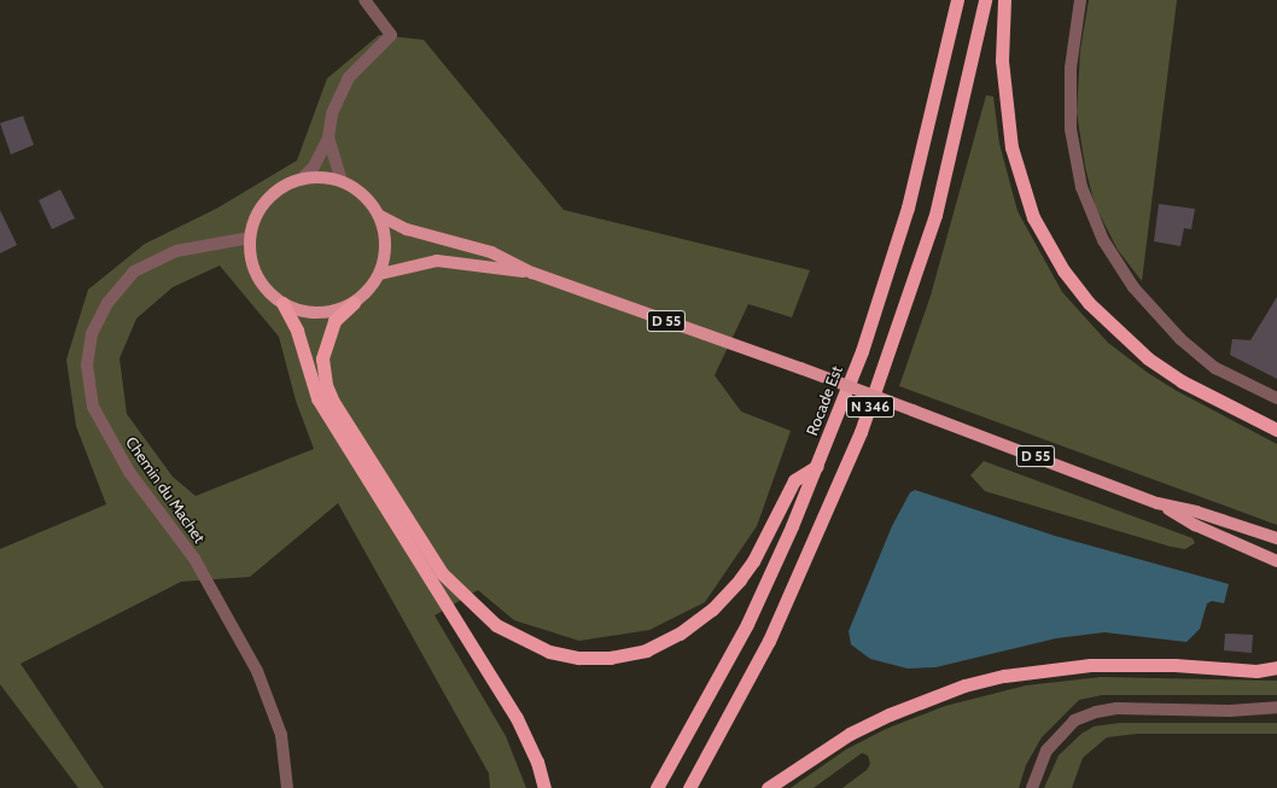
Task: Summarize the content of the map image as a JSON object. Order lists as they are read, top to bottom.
{
  "streets": {
    "highway": ["Rocade Est", "N 346"],
    "main road": ["D 55"],
    "street": ["Chemin du Machet"]
  },
  "crossings": [
    ["D 55", "Chemin du Machet"]
  ]
}
